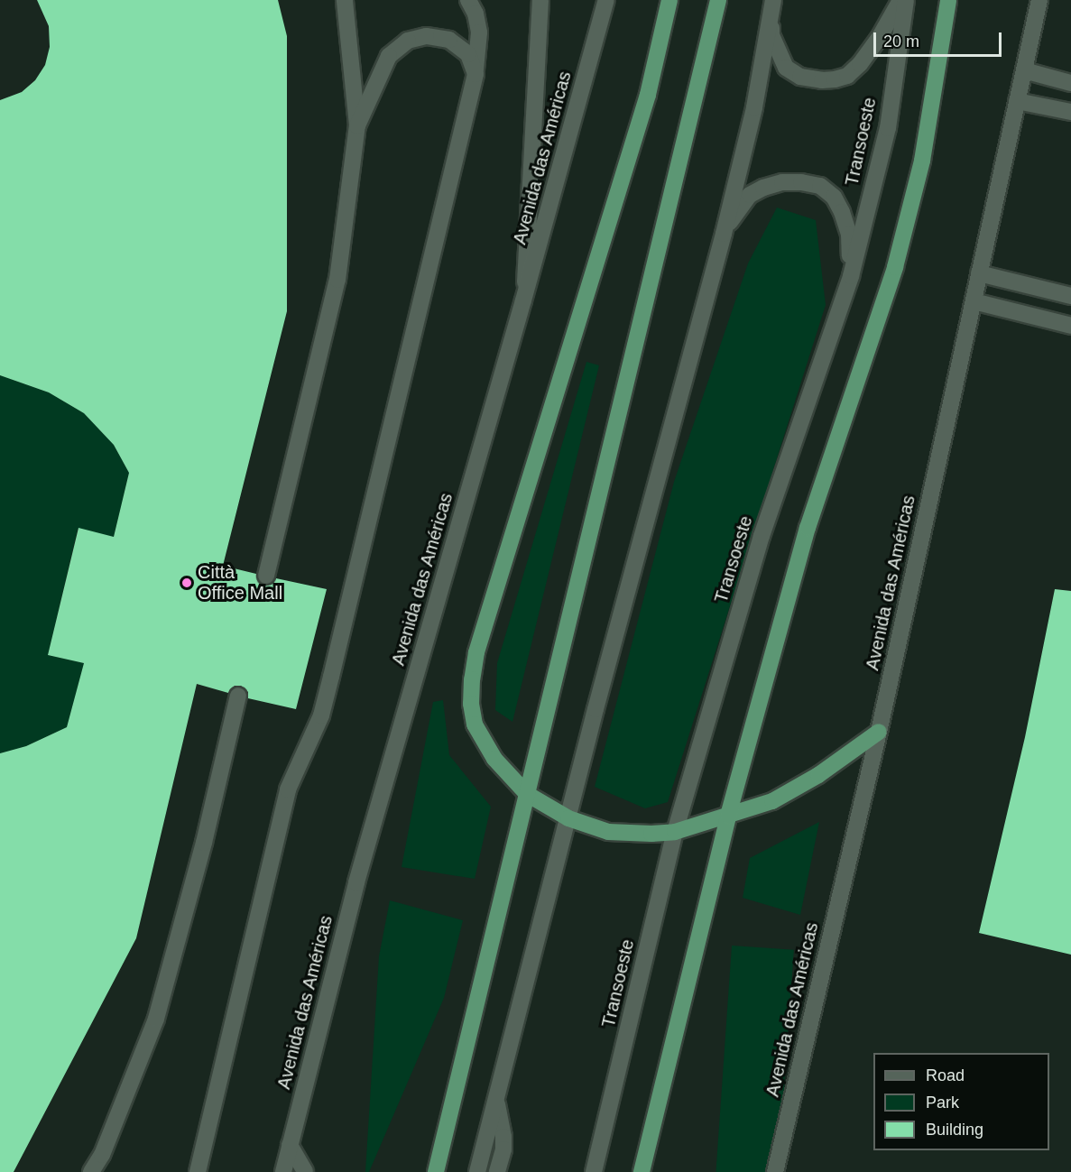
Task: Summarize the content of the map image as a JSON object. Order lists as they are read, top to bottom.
{
  "streets": {
    "main road": ["Transoeste", "Avenida das Américas"]
  },
  "places": ["Città Office Mall"],
  "legend": ["Road", "Park", "Building"],
  "scale_bar": "20 m"
}
